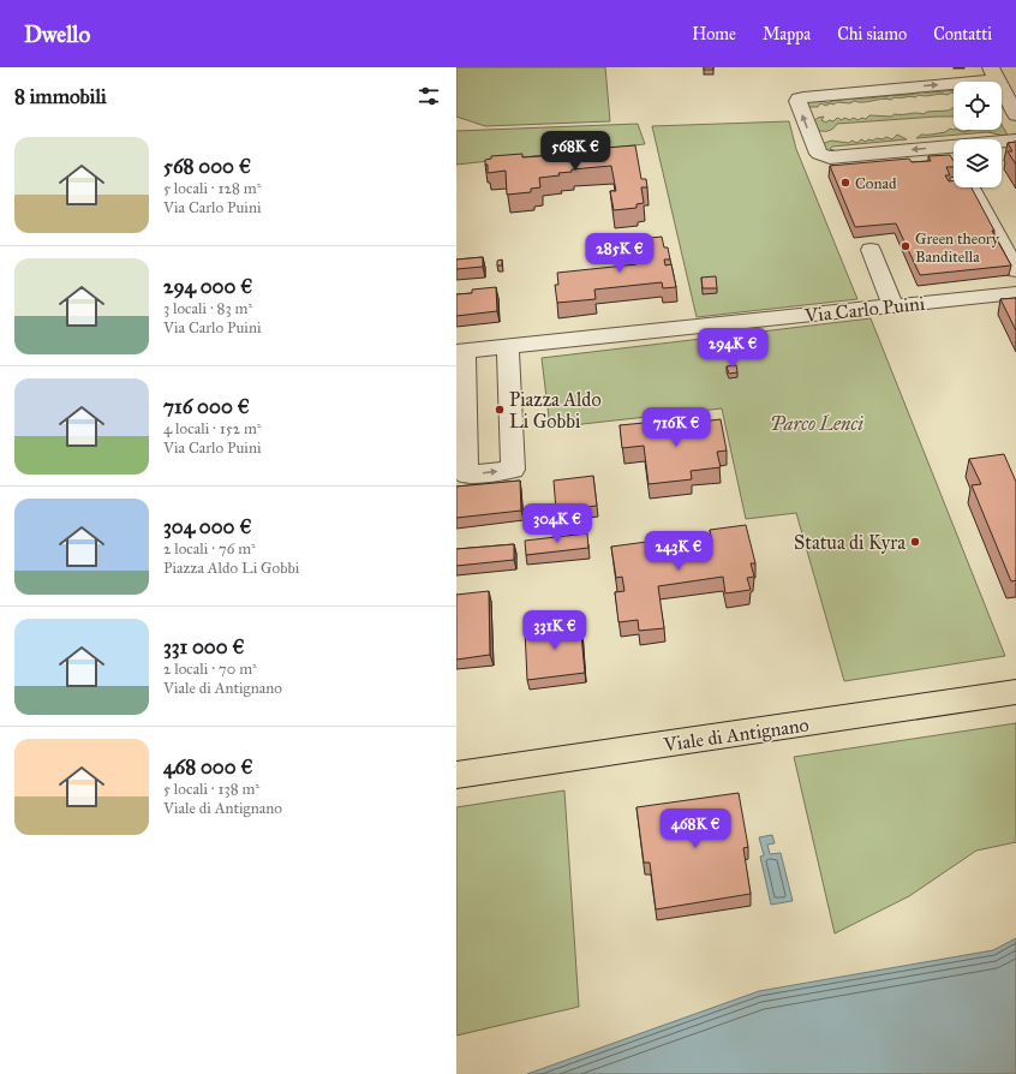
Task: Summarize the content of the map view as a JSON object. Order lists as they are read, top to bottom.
{
  "streets": {
    "main road": ["Viale di Antignano"],
    "street": ["Via Carlo Puini"]
  },
  "parks": ["Parco Lenci"],
  "places": [
    "Conad",
    "Green theory Banditella",
    "Piazza Aldo Li Gobbi",
    "Statua di Kyra"
  ],
  "page": {
    "header": "Dwello",
    "nav": [
      "Home",
      "Mappa",
      "Chi siamo",
      "Contatti"
    ],
    "heading": "8 immobili",
    "list": [
      {
        "name": "568 000 €",
        "note": "5 locali · 128 m² · Via Carlo Puini"
      },
      {
        "name": "294 000 €",
        "note": "3 locali · 83 m² · Via Carlo Puini"
      },
      {
        "name": "716 000 €",
        "note": "4 locali · 152 m² · Via Carlo Puini"
      },
      {
        "name": "304 000 €",
        "note": "2 locali · 76 m² · Piazza Aldo Li Gobbi"
      },
      {
        "name": "331 000 €",
        "note": "2 locali · 70 m² · Viale di Antignano"
      },
      {
        "name": "468 000 €",
        "note": "5 locali · 138 m² · Viale di Antignano"
      }
    ],
    "price": [
      "568K €",
      "285K €",
      "294K €",
      "716K €",
      "304K €",
      "243K €",
      "331K €",
      "468K €"
    ]
  }
}
